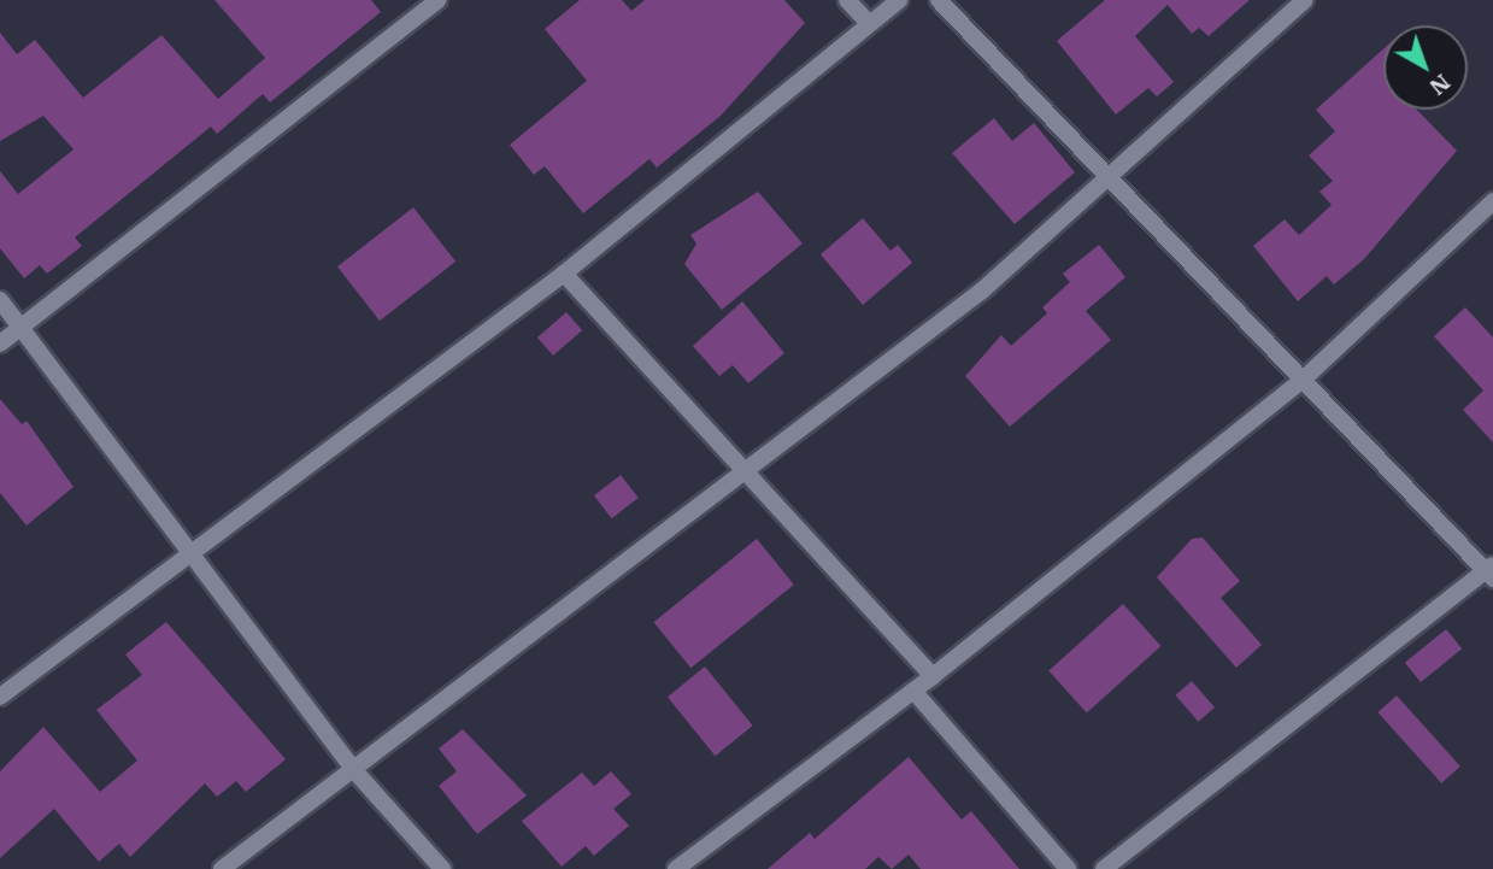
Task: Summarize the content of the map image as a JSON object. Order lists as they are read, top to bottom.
{
  "north": "bottom right"
}
